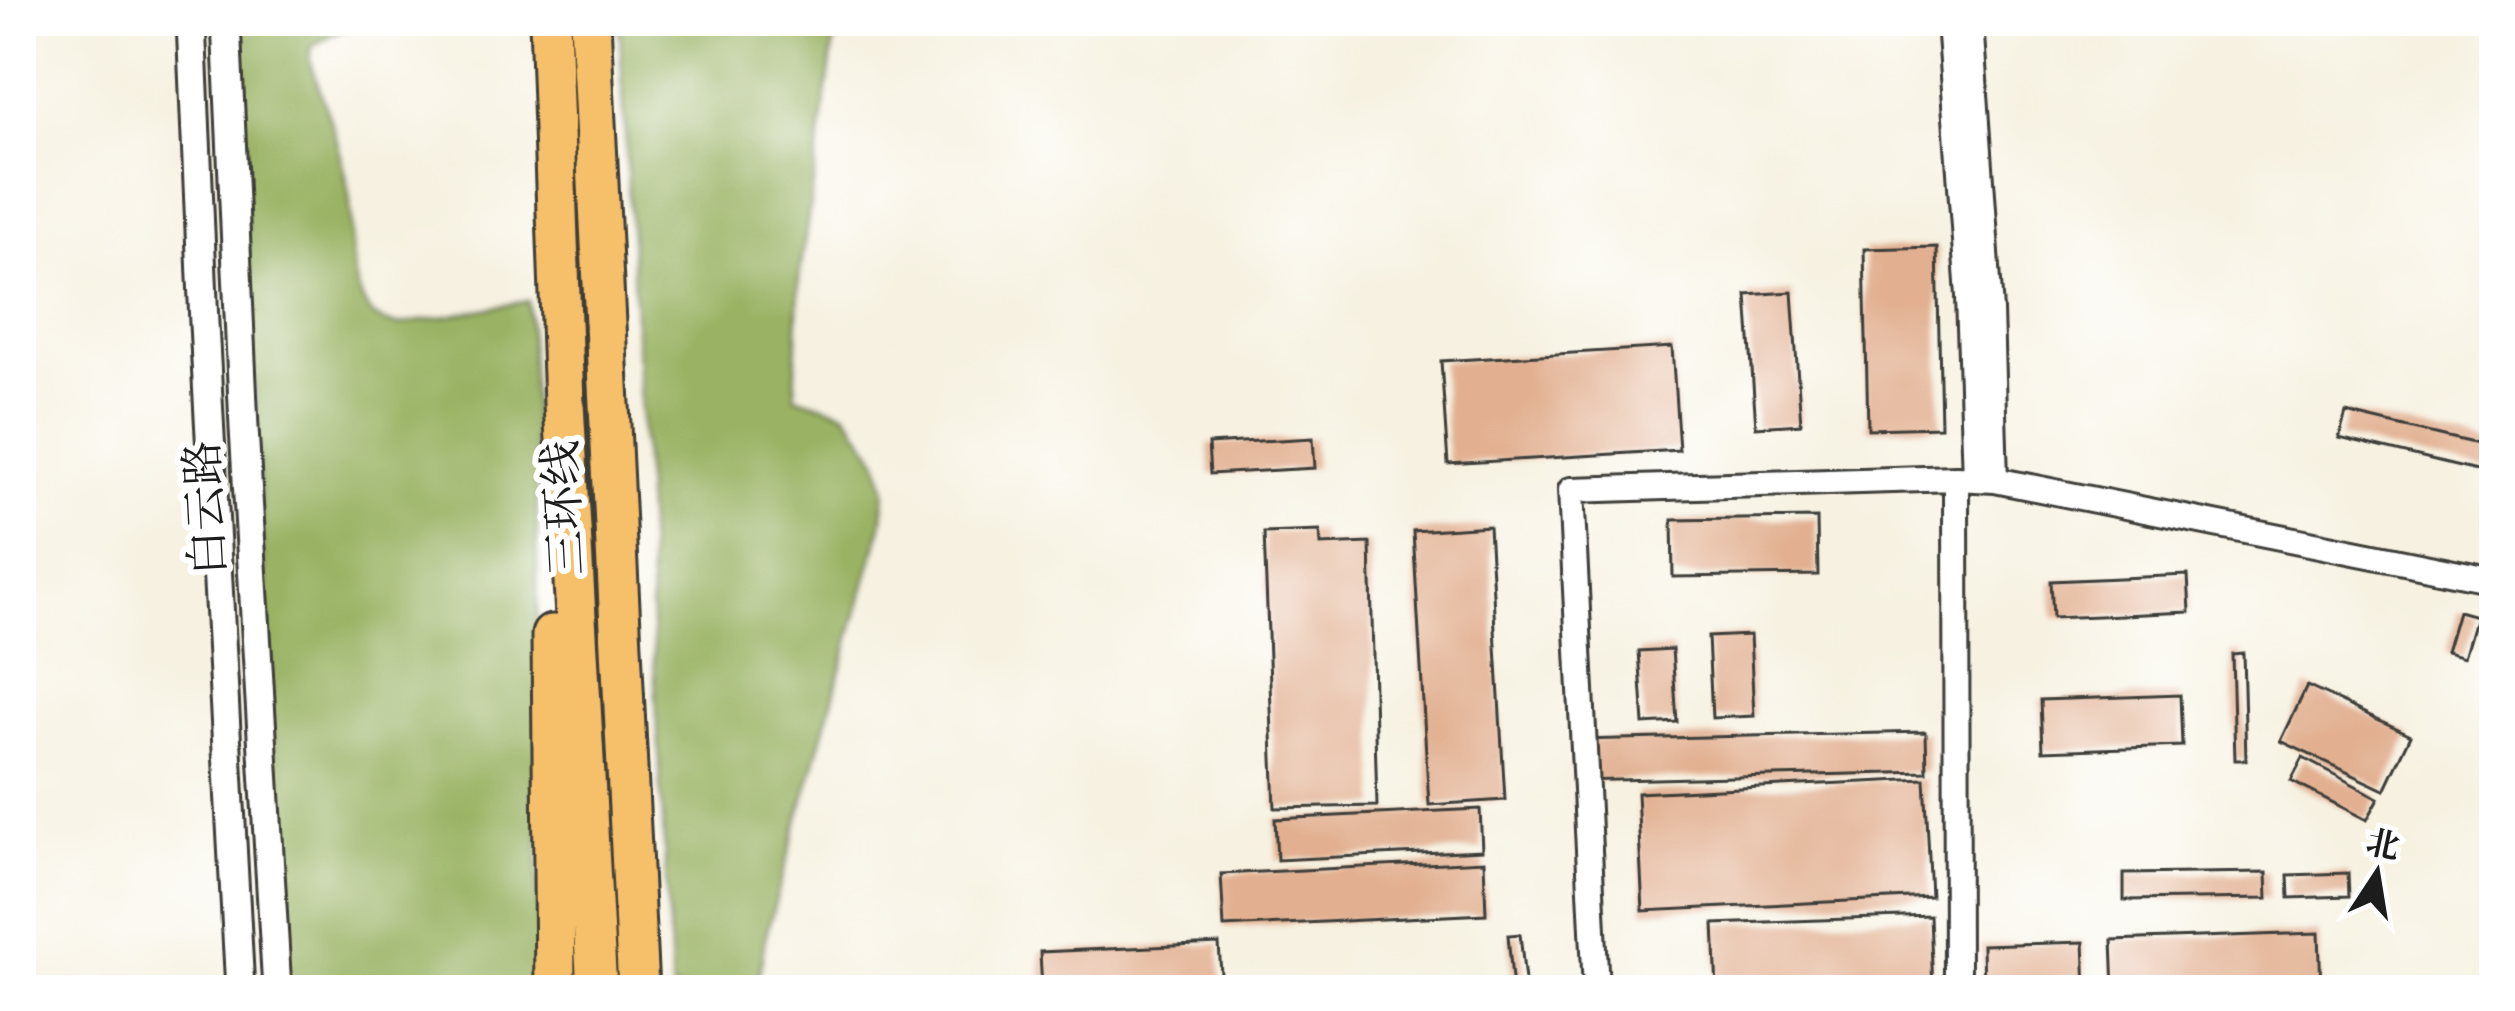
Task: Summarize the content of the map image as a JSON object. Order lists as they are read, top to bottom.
{
  "streets": {
    "highway": ["三环线"],
    "street": ["白云路"]
  },
  "north": "top"
}
